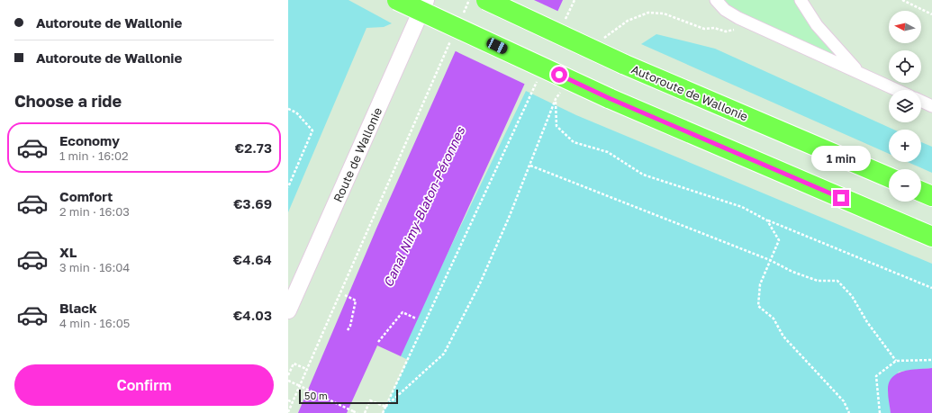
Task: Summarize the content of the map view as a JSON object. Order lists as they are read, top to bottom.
{
  "streets": {
    "highway": ["Autoroute de Wallonie"],
    "main road": ["Route de Wallonie"]
  },
  "water": ["Canal Nimy-Blaton-Péronnes"],
  "scale_bar": "50 m",
  "north": "left",
  "page": {
    "banner": ["Autoroute de Wallonie", "Autoroute de Wallonie"],
    "map_buttons": ["+", "−"],
    "heading": "Choose a ride",
    "list": [
      {
        "name": "Economy",
        "note": "1 min · 16:02",
        "value": "€2.73"
      },
      {
        "name": "Comfort",
        "note": "2 min · 16:03",
        "value": "€3.69"
      },
      {
        "name": "XL",
        "note": "3 min · 16:04",
        "value": "€4.64"
      },
      {
        "name": "Black",
        "note": "4 min · 16:05",
        "value": "€4.03"
      }
    ],
    "bubble": "1 min",
    "buttons": "Confirm",
    "scale": "50 m"
  }
}
